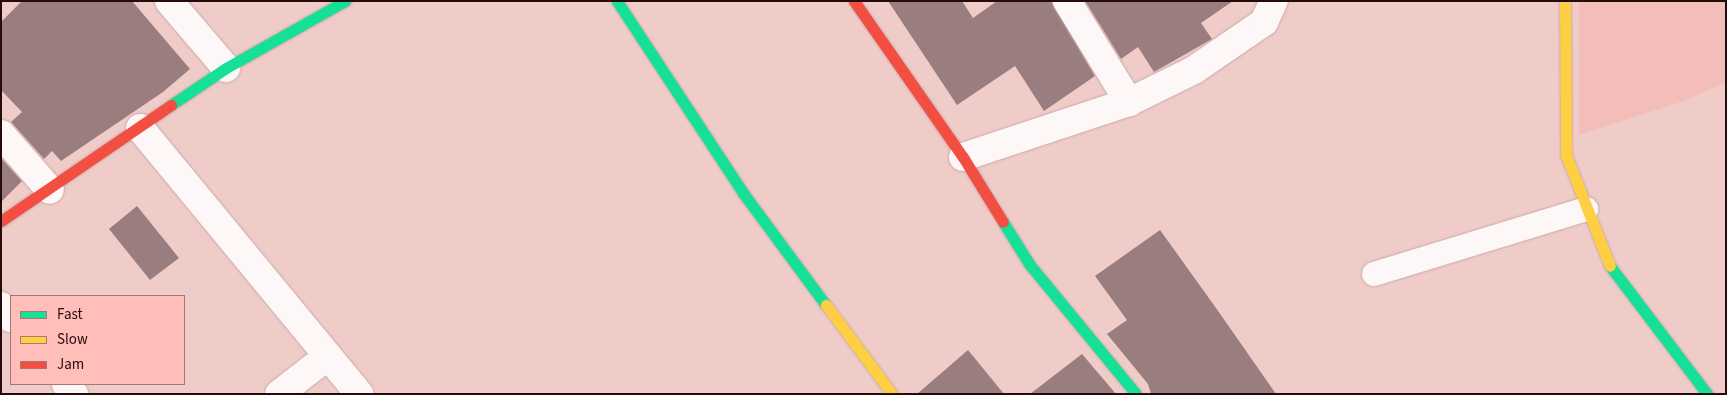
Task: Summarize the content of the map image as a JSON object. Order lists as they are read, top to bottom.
{
  "legend": ["Fast", "Slow", "Jam"]
}
